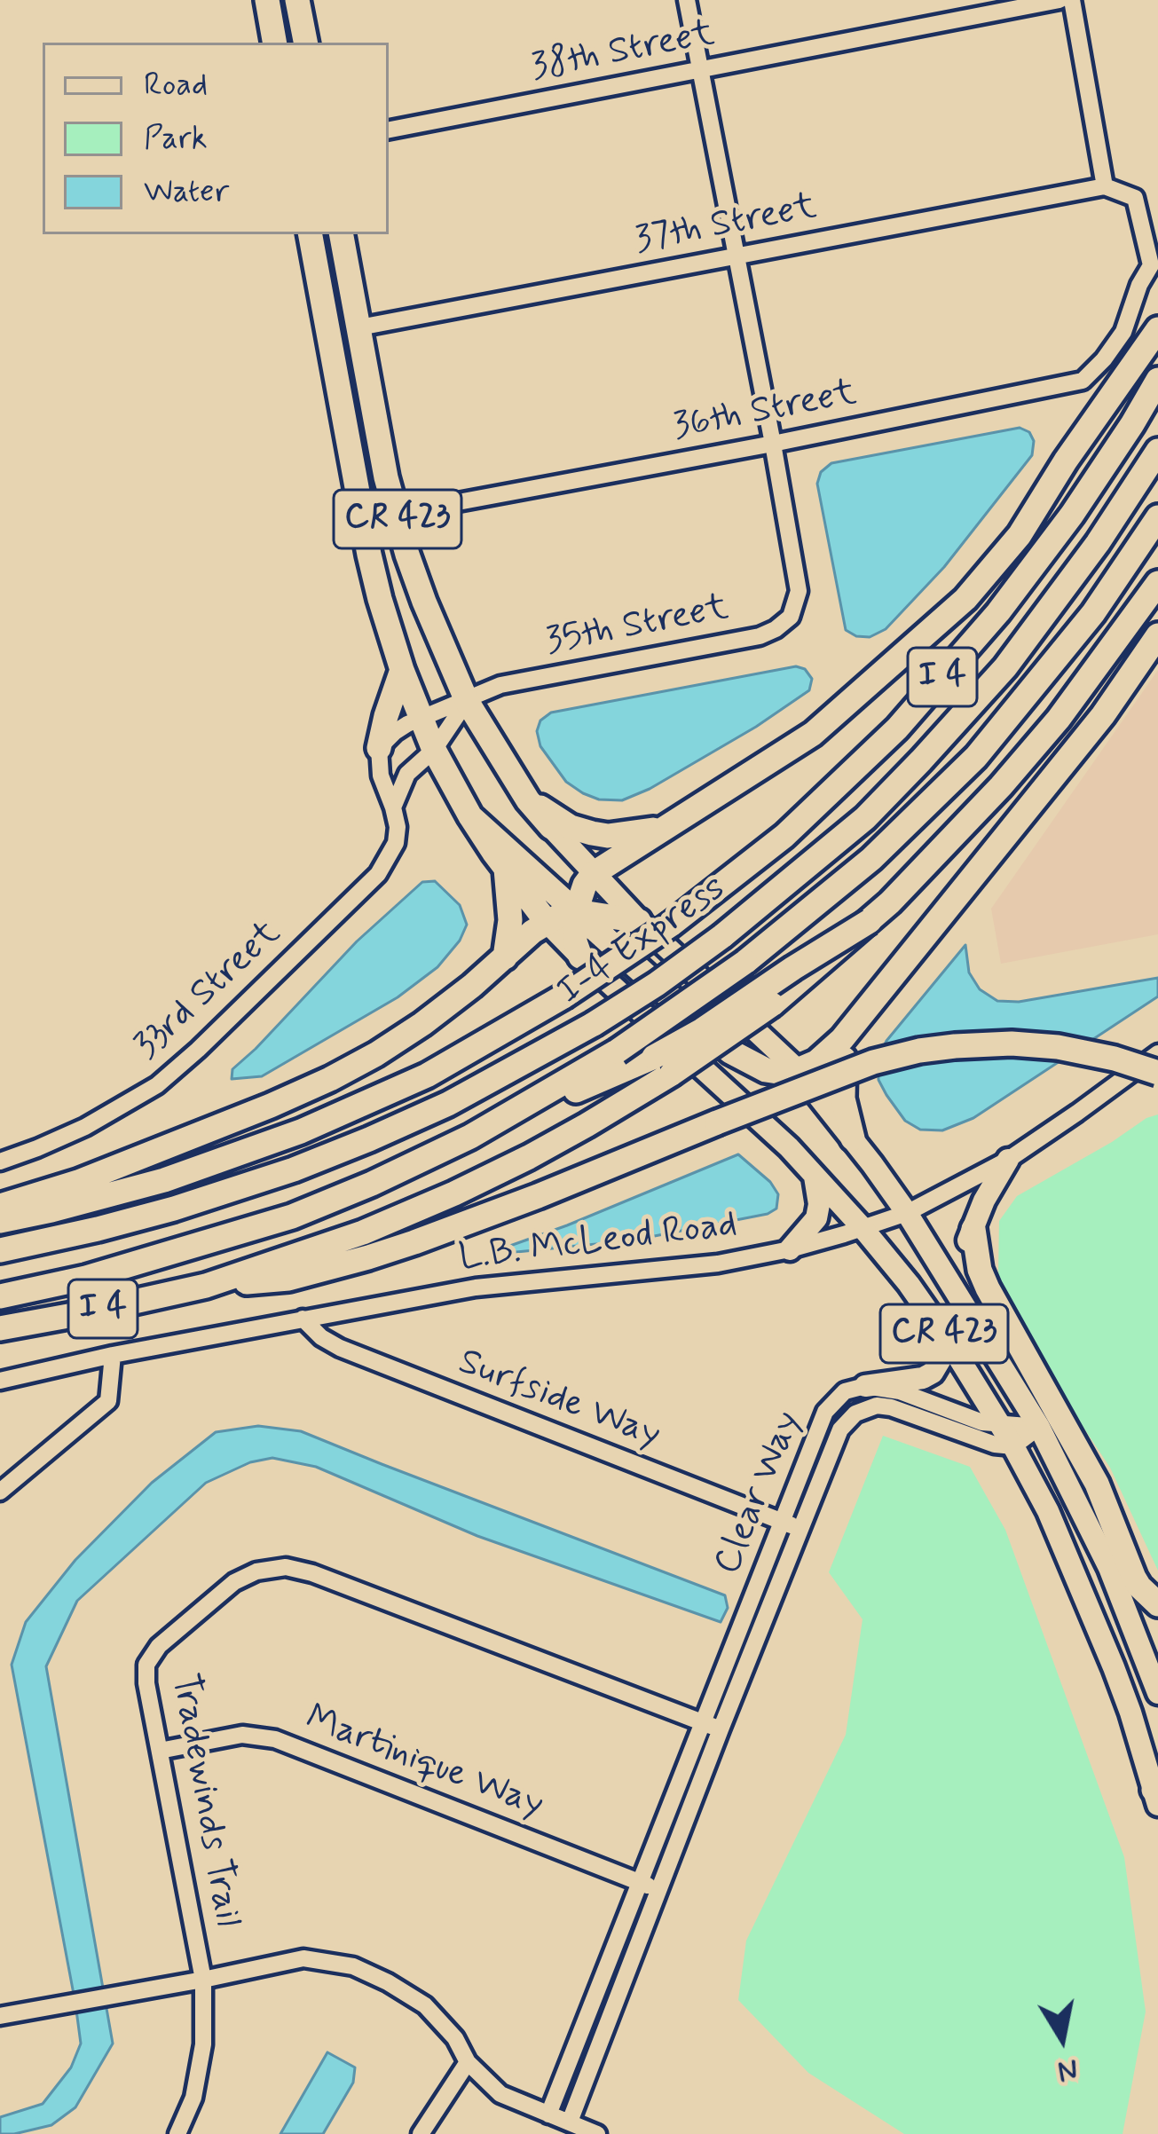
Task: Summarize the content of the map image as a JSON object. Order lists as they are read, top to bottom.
{
  "streets": {
    "highway": ["CR 423", "I 4", "I-4 Express"],
    "street": [
      "38th Street",
      "37th Street",
      "36th Street",
      "35th Street",
      "33rd Street",
      "L.B. McLeod Road",
      "Surfside Way",
      "Clear Way",
      "Martinique Way",
      "Tradewinds Trail"
    ]
  },
  "crossings": [
    ["37th Street", "36th Street"],
    ["37th Street", "CR 423"],
    ["36th Street", "CR 423"],
    ["36th Street", "35th Street"],
    ["CR 423", "35th Street"],
    ["CR 423", "33rd Street"],
    ["CR 423", "L.B. McLeod Road"],
    ["CR 423", "Clear Way"],
    ["35th Street", "33rd Street"],
    ["L.B. McLeod Road", "Surfside Way"],
    ["Surfside Way", "Clear Way"],
    ["Clear Way", "Martinique Way"],
    ["Clear Way", "Tradewinds Trail"],
    ["Martinique Way", "Tradewinds Trail"]
  ],
  "legend": ["Road", "Park", "Water"],
  "north": "bottom"
}
